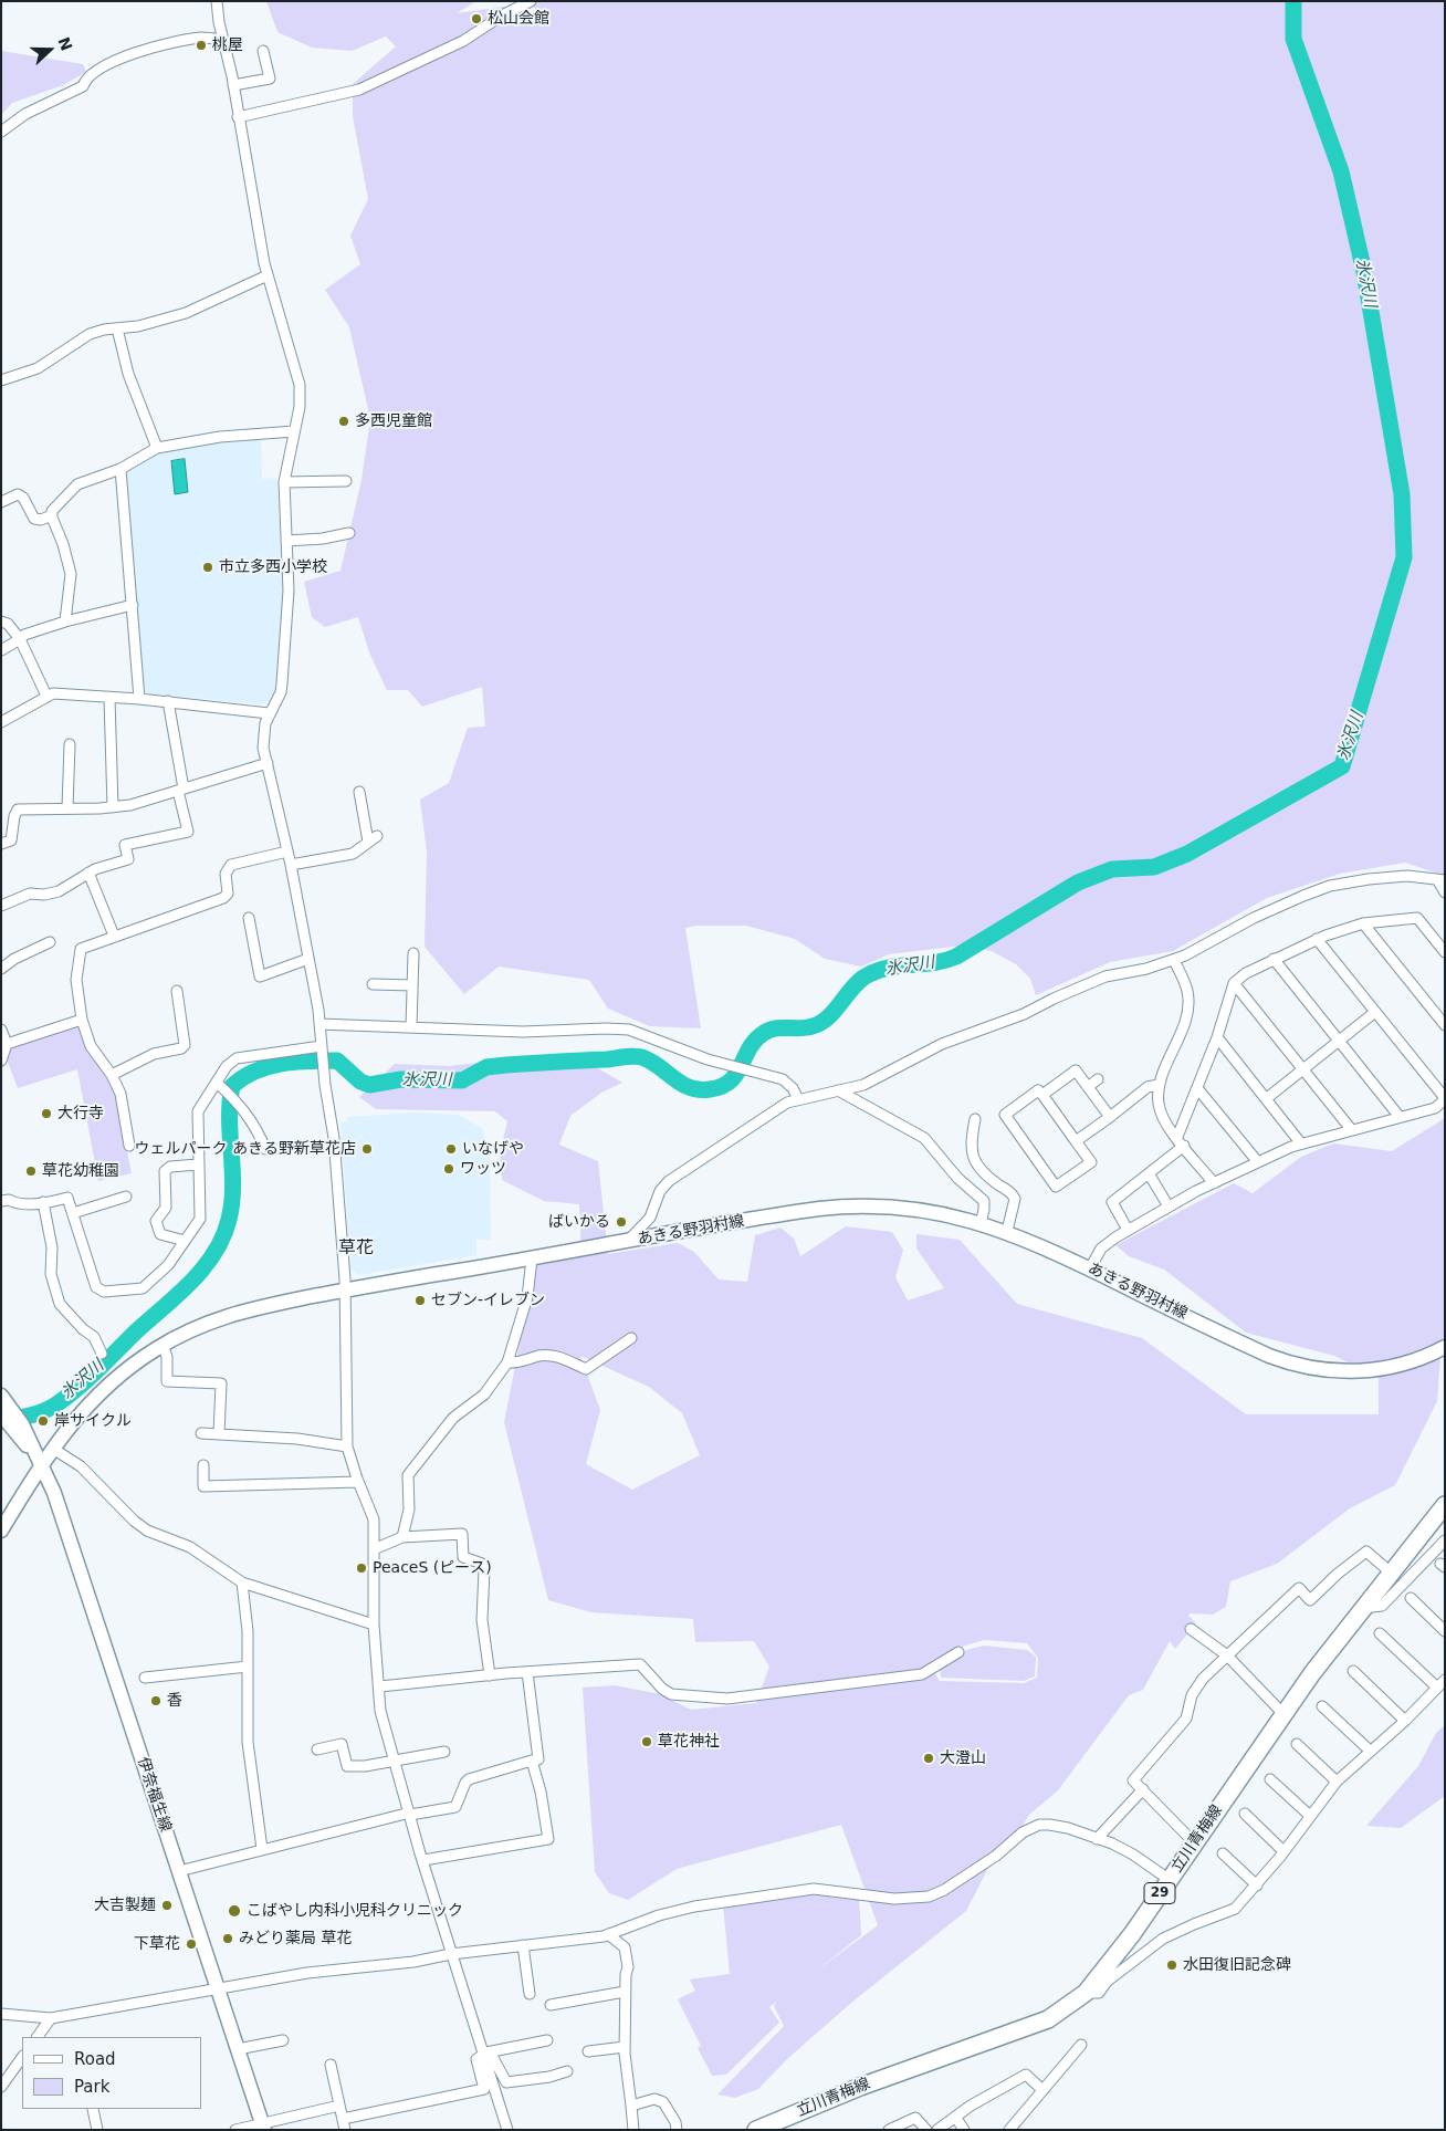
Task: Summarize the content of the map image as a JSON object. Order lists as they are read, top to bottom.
{
  "streets": {
    "main road": [
      "あきる野羽村線",
      "伊奈福生線",
      "立川青梅線",
      "29"
    ]
  },
  "crossings": [
    ["あきる野羽村線", "伊奈福生線"]
  ],
  "districts": ["草花"],
  "water": ["氷沢川"],
  "places": [
    "松山会館",
    "桃屋",
    "多西児童館",
    "市立多西小学校",
    "大行寺",
    "ウェルパーク あきる野新草花店",
    "いなげや",
    "ワッツ",
    "草花幼稚園",
    "ばいかる",
    "セブン-イレブン",
    "岸サイクル",
    "PeaceS (ピース)",
    "香",
    "草花神社",
    "大澄山",
    "大吉製麺",
    "こばやし内科小児科クリニック",
    "みどり薬局 草花",
    "下草花",
    "水田復旧記念碑"
  ],
  "legend": ["Road", "Park"],
  "north": "right"
}
